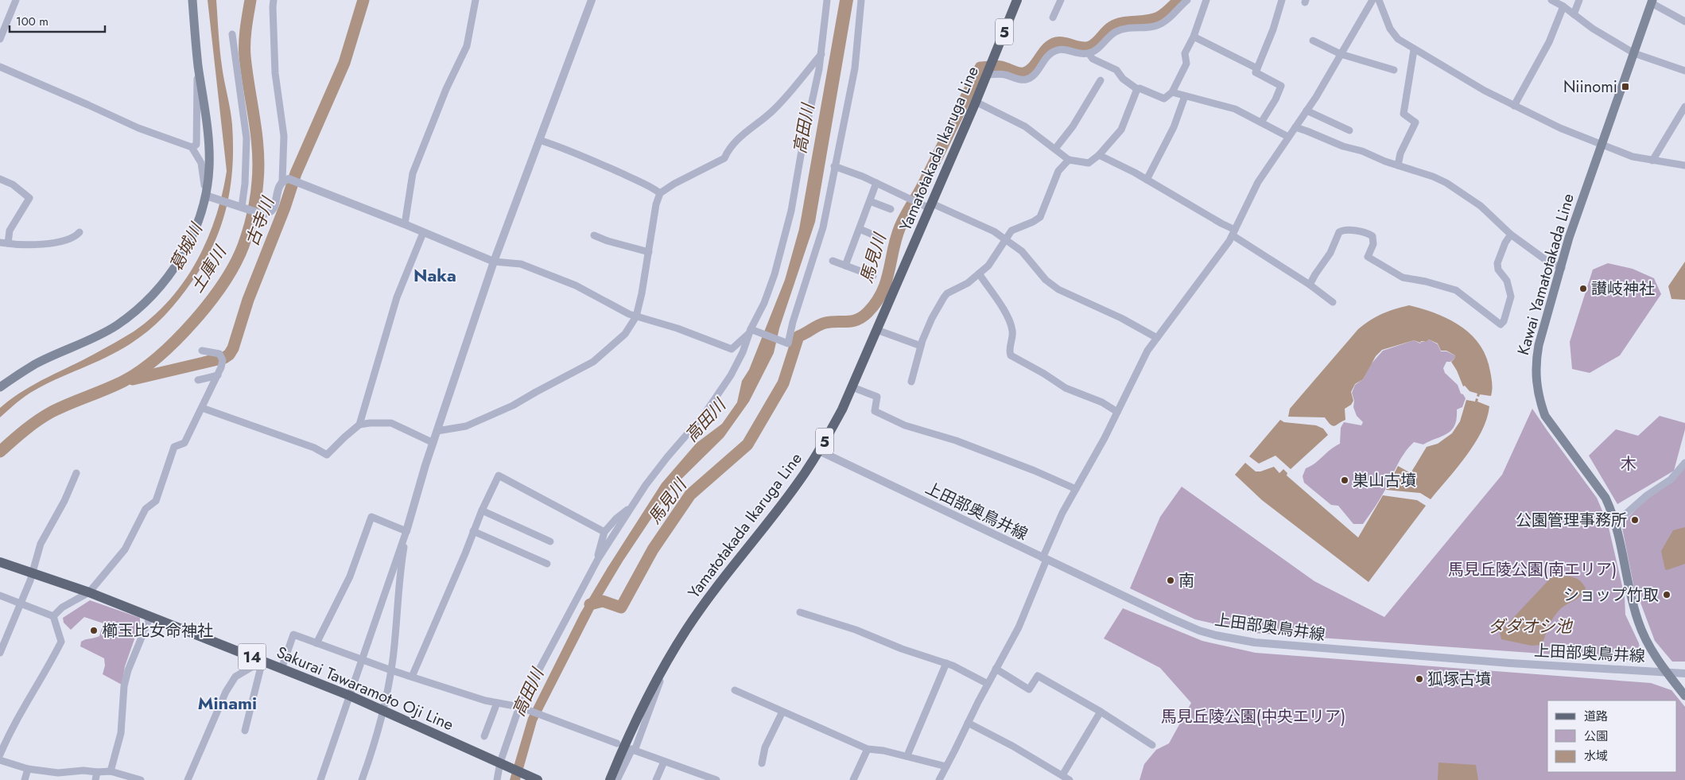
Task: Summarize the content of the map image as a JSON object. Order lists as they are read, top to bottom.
{
  "streets": {
    "main road": [
      "5",
      "Yamatotakada Ikaruga Line",
      "Kawai Yamatotakada Line",
      "14",
      "Sakurai Tawaramoto Oji Line"
    ],
    "street": ["上田部奥鳥井線"]
  },
  "crossings": [
    ["Yamatotakada Ikaruga Line", "上田部奥鳥井線"],
    ["Kawai Yamatotakada Line", "上田部奥鳥井線"]
  ],
  "districts": ["Naka", "Minami"],
  "water": [
    "高田川",
    "古寺川",
    "葛城川",
    "馬見川",
    "土庫川",
    "ダダオシ池"
  ],
  "parks": ["木", "馬見丘陵公園(南エリア)", "馬見丘陵公園(中央エリア)"],
  "places": {
    "transit": ["Niinomi"],
    "other": [
      "讃岐神社",
      "巣山古墳",
      "公園管理事務所",
      "南",
      "ショップ竹取",
      "櫛玉比女命神社",
      "狐塚古墳"
    ]
  },
  "legend": ["道路", "公園", "水域"],
  "scale_bar": "100 m"
}
